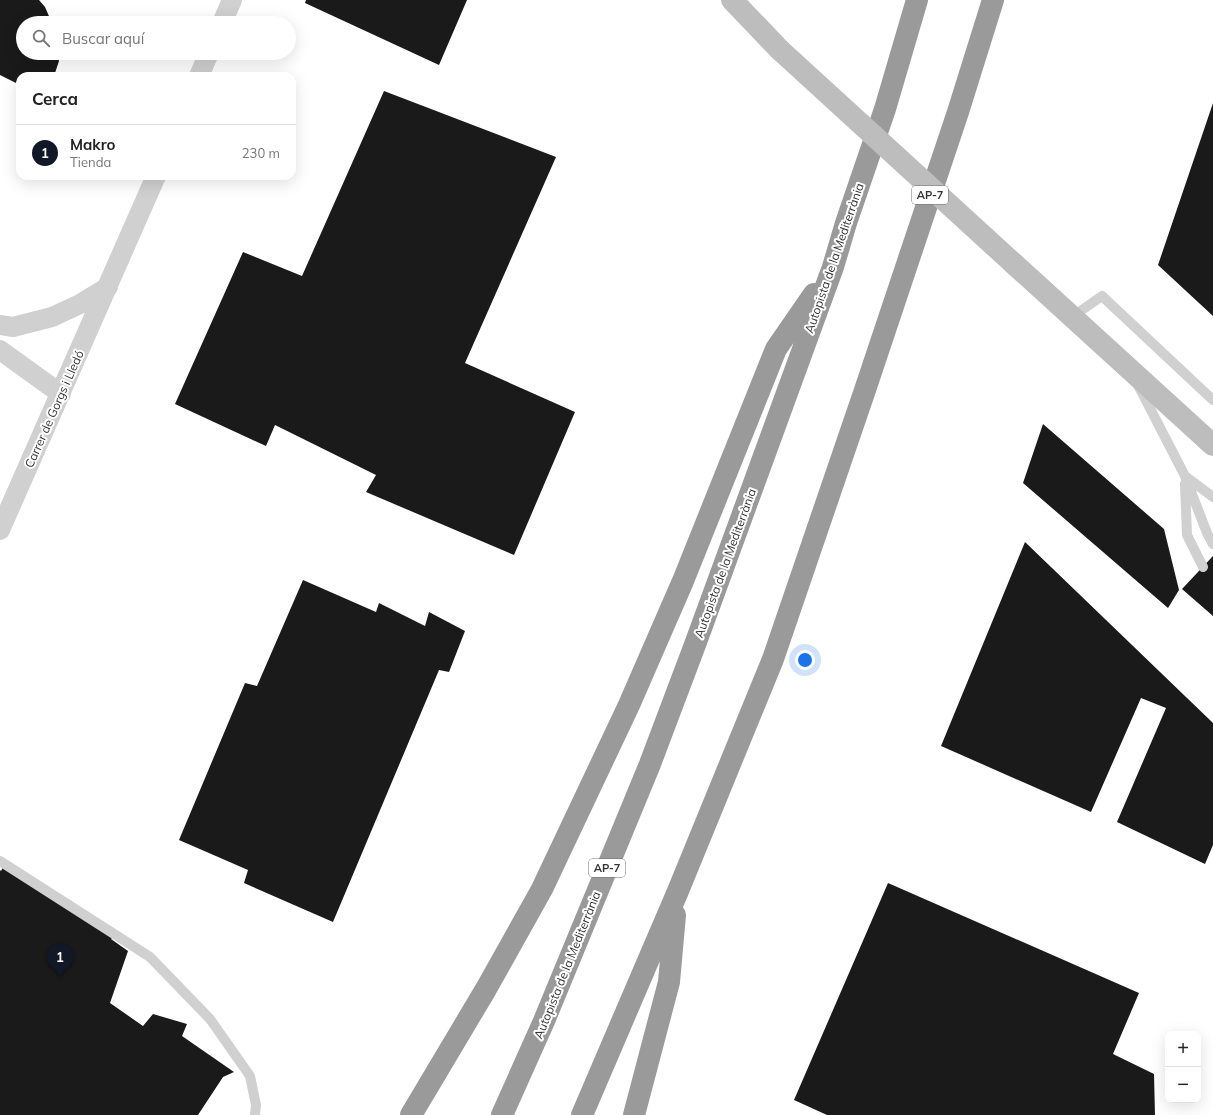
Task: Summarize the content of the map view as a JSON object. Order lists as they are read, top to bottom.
{
  "streets": {
    "highway": ["AP-7", "Autopista de la Mediterrània"],
    "street": ["Carrer de Gorgs i Lledó"]
  },
  "page": {
    "search": "Buscar aquí",
    "heading": "Cerca",
    "list": [
      {
        "mark": "1",
        "name": "Makro",
        "note": "Tienda",
        "value": "230 m"
      }
    ],
    "pins": "1",
    "map_buttons": ["+", "−"]
  }
}
